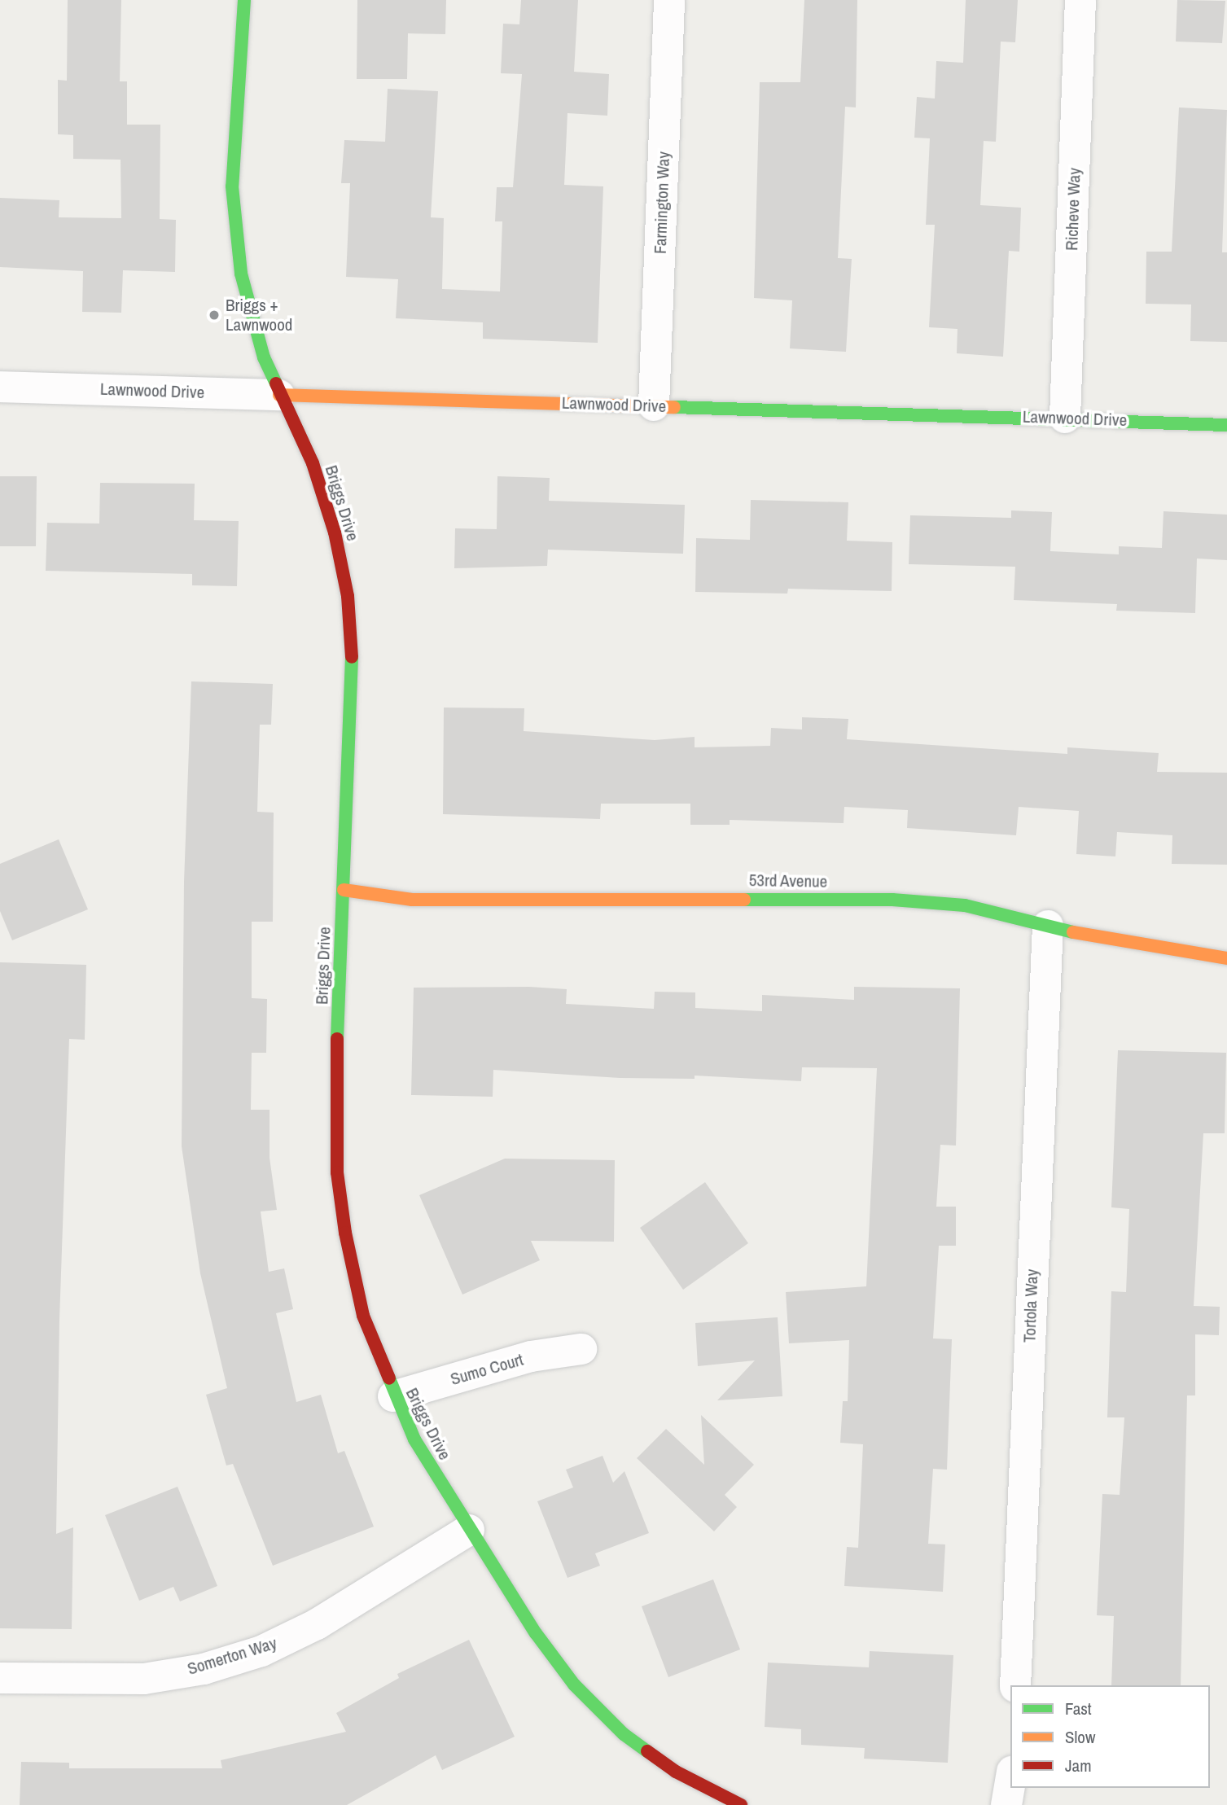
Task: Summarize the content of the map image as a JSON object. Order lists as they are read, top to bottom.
{
  "streets": {
    "street": [
      "Farmington Way",
      "Richeve Way",
      "Lawnwood Drive",
      "Briggs Drive",
      "53rd Avenue",
      "Tortola Way",
      "Sumo Court",
      "Somerton Way"
    ]
  },
  "crossings": [
    ["Farmington Way", "Lawnwood Drive"],
    ["Richeve Way", "Lawnwood Drive"],
    ["Lawnwood Drive", "Briggs Drive"],
    ["Briggs Drive", "53rd Avenue"],
    ["Briggs Drive", "Sumo Court"],
    ["Briggs Drive", "Somerton Way"],
    ["53rd Avenue", "Tortola Way"]
  ],
  "places": ["Briggs + Lawnwood"],
  "legend": ["Fast", "Slow", "Jam"]
}
